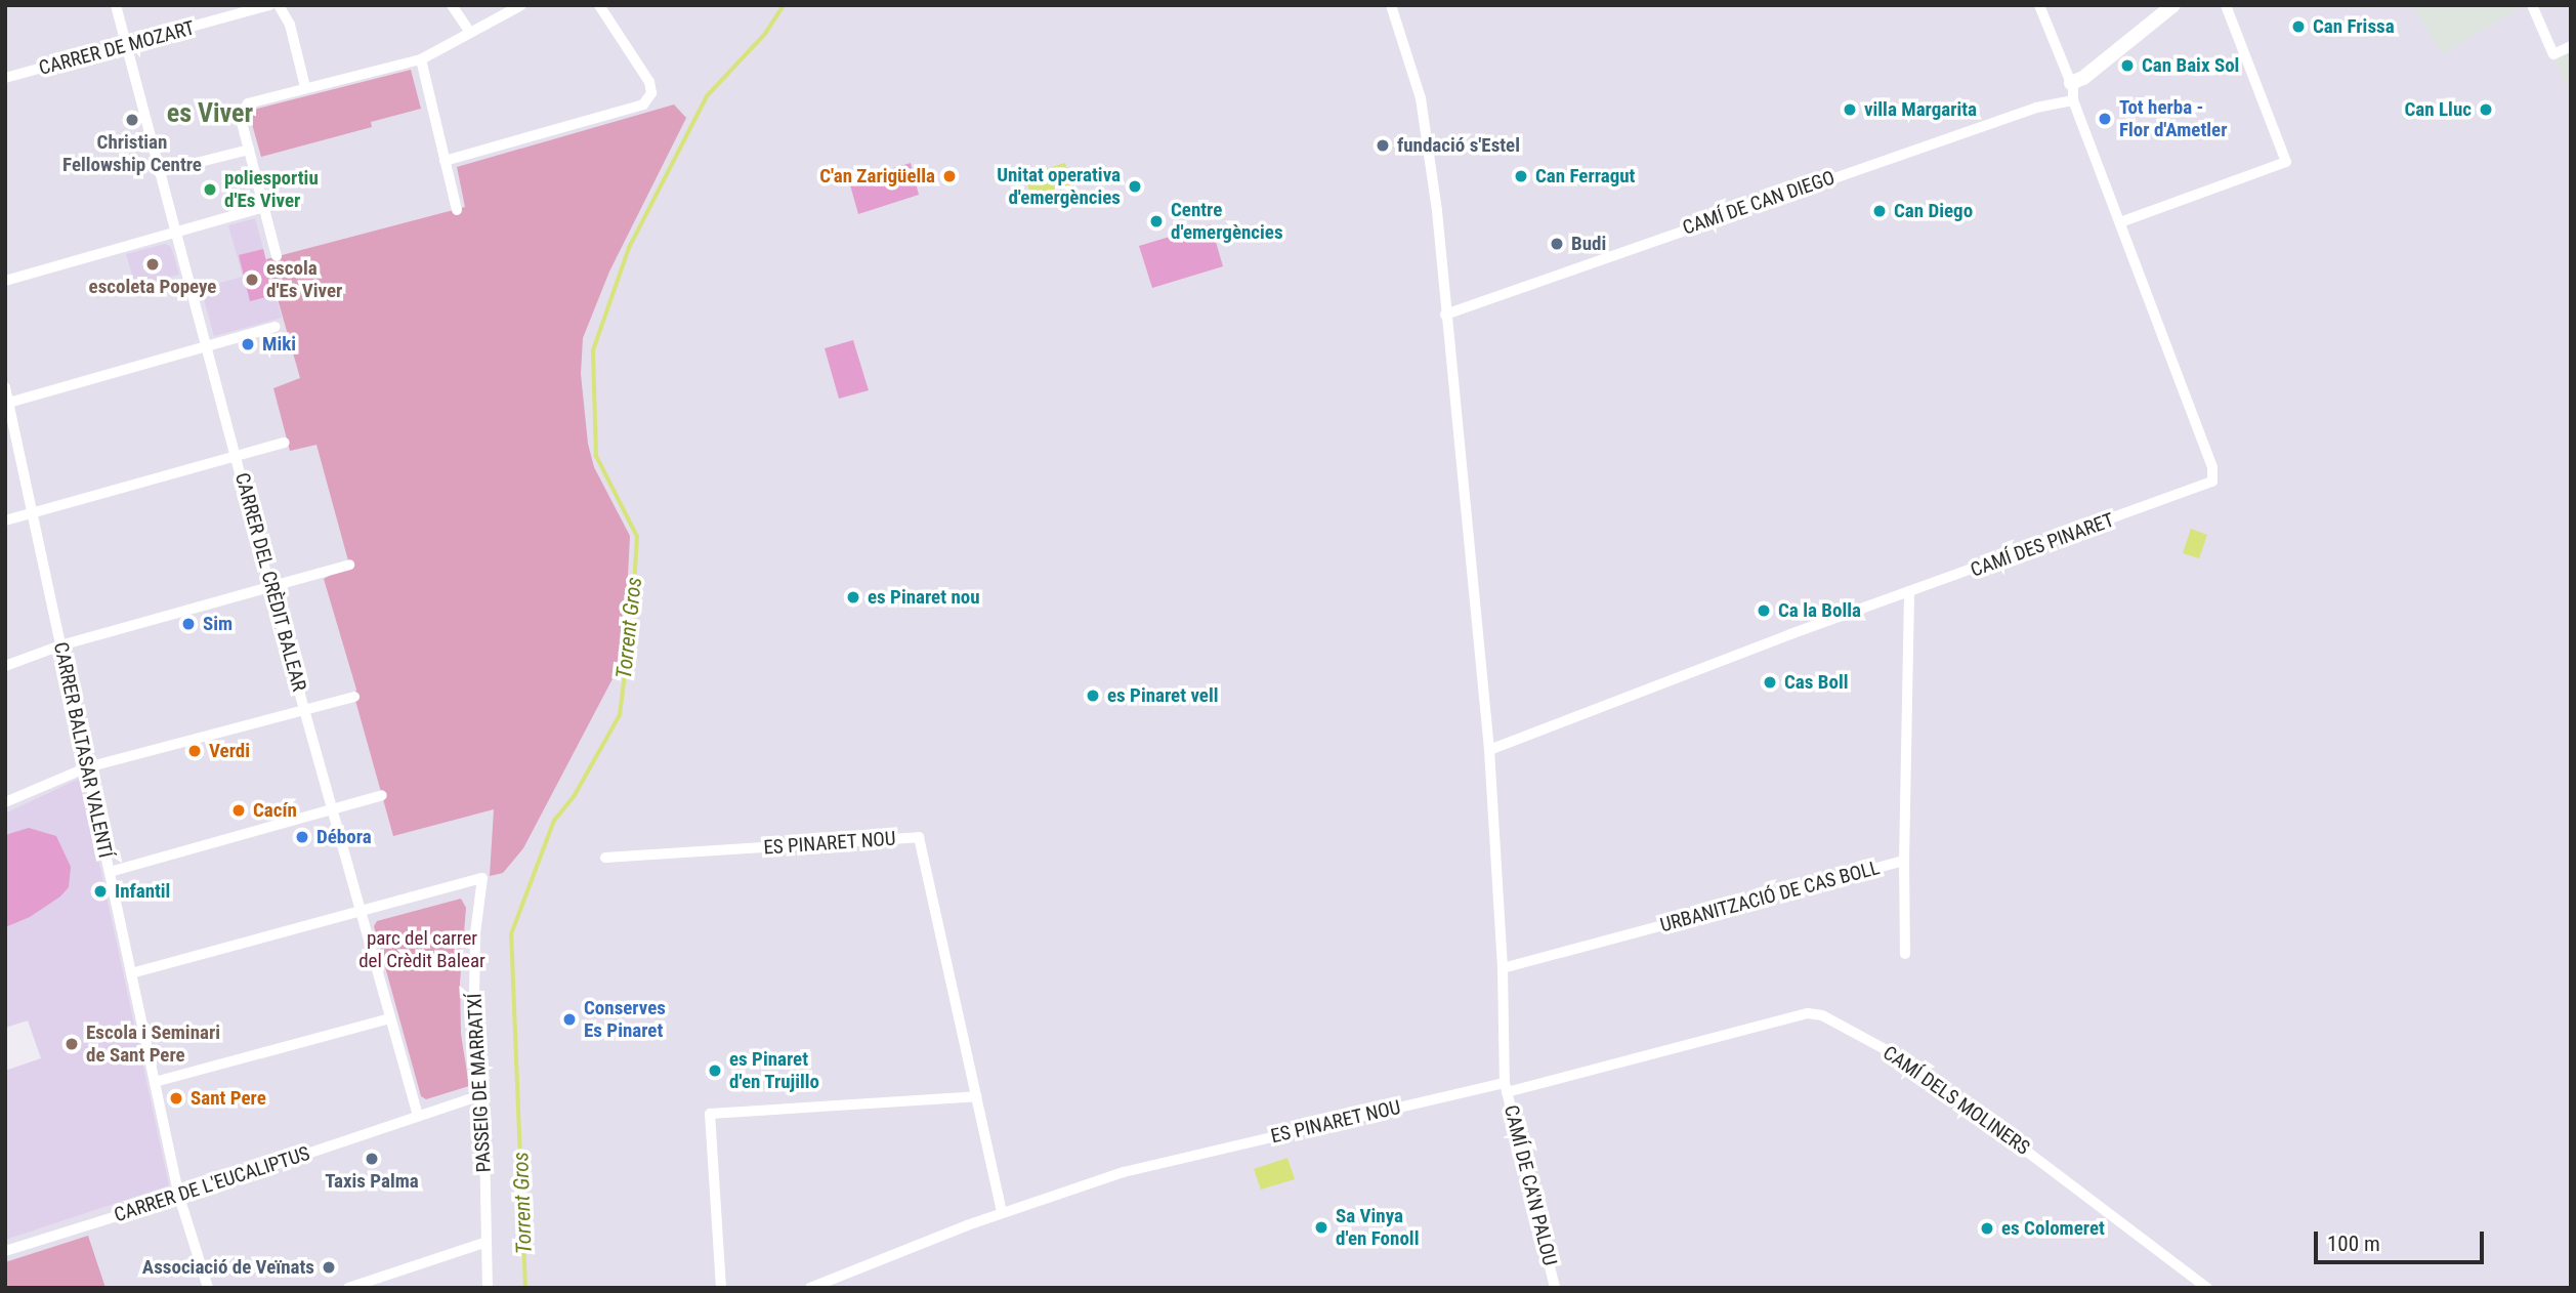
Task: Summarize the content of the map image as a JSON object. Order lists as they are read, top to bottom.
{
  "streets": {
    "street": [
      "CARRER DE MOZART",
      "CAMÍ DE CAN DIEGO",
      "CAMÍ DES PINARET",
      "CARRER DEL CRÈDIT BALEAR",
      "CARRER BALTASAR VALENTÍ",
      "ES PINARET NOU",
      "URBANITZACIÓ DE CAS BOLL",
      "PASSEIG DE MARRATXÍ",
      "CAMÍ DELS MOLINERS",
      "CARRER DE L'EUCALIPTUS",
      "CAMÍ DE CA'N PALOU"
    ]
  },
  "crossings": [
    ["CARRER DE MOZART", "CARRER DEL CRÈDIT BALEAR"],
    ["CAMÍ DE CAN DIEGO", "CAMÍ DES PINARET"],
    ["CAMÍ DE CAN DIEGO", "CAMÍ DE CA'N PALOU"],
    ["CAMÍ DES PINARET", "URBANITZACIÓ DE CAS BOLL"],
    ["CAMÍ DES PINARET", "CAMÍ DE CA'N PALOU"],
    ["CARRER DEL CRÈDIT BALEAR", "PASSEIG DE MARRATXÍ"],
    ["CARRER DEL CRÈDIT BALEAR", "CARRER DE L'EUCALIPTUS"],
    ["CARRER BALTASAR VALENTÍ", "CARRER DE L'EUCALIPTUS"],
    ["ES PINARET NOU", "CAMÍ DELS MOLINERS"],
    ["ES PINARET NOU", "CAMÍ DE CA'N PALOU"],
    ["URBANITZACIÓ DE CAS BOLL", "CAMÍ DE CA'N PALOU"],
    ["PASSEIG DE MARRATXÍ", "CARRER DE L'EUCALIPTUS"],
    ["CAMÍ DELS MOLINERS", "CAMÍ DE CA'N PALOU"]
  ],
  "districts": ["es Viver"],
  "water": ["Torrent Gros"],
  "parks": ["parc del carrer del Crèdit Balear"],
  "places": [
    "Can Frissa",
    "Can Baix Sol",
    "villa Margarita",
    "Can Lluc",
    "Tot herba - Flor d'Ametler",
    "Christian Fellowship Centre",
    "fundació s'Estel",
    "C'an Zarigüella",
    "Can Ferragut",
    "Unitat operativa d'emergències",
    "poliesportiu d'Es Viver",
    "Can Diego",
    "Centre d'emergències",
    "Budi",
    "escoleta Popeye",
    "escola d'Es Viver",
    "Miki",
    "es Pinaret nou",
    "Ca la Bolla",
    "Sim",
    "Cas Boll",
    "es Pinaret vell",
    "Verdi",
    "Cacín",
    "Débora",
    "Infantil",
    "Conserves Es Pinaret",
    "Escola i Seminari de Sant Pere",
    "es Pinaret d'en Trujillo",
    "Sant Pere",
    "Taxis Palma",
    "Sa Vinya d'en Fonoll",
    "es Colomeret",
    "Associació de Veïnats"
  ],
  "scale_bar": "100 m"
}
